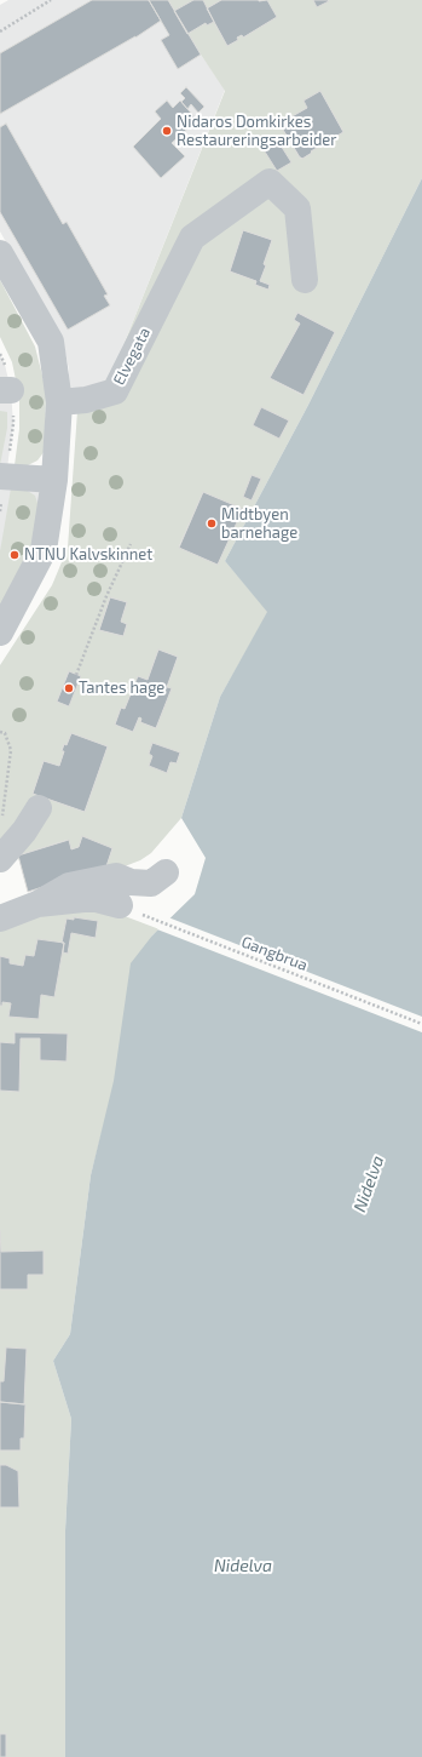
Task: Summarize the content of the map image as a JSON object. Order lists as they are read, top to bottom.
{
  "streets": {
    "street": ["Elvegata"],
    "path": ["Gangbrua"]
  },
  "water": ["Nidelva"],
  "places": [
    "Nidaros Domkirkes Restaureringsarbeider",
    "Midtbyen barnehage",
    "NTNU Kalvskinnet",
    "Tantes hage"
  ]
}
